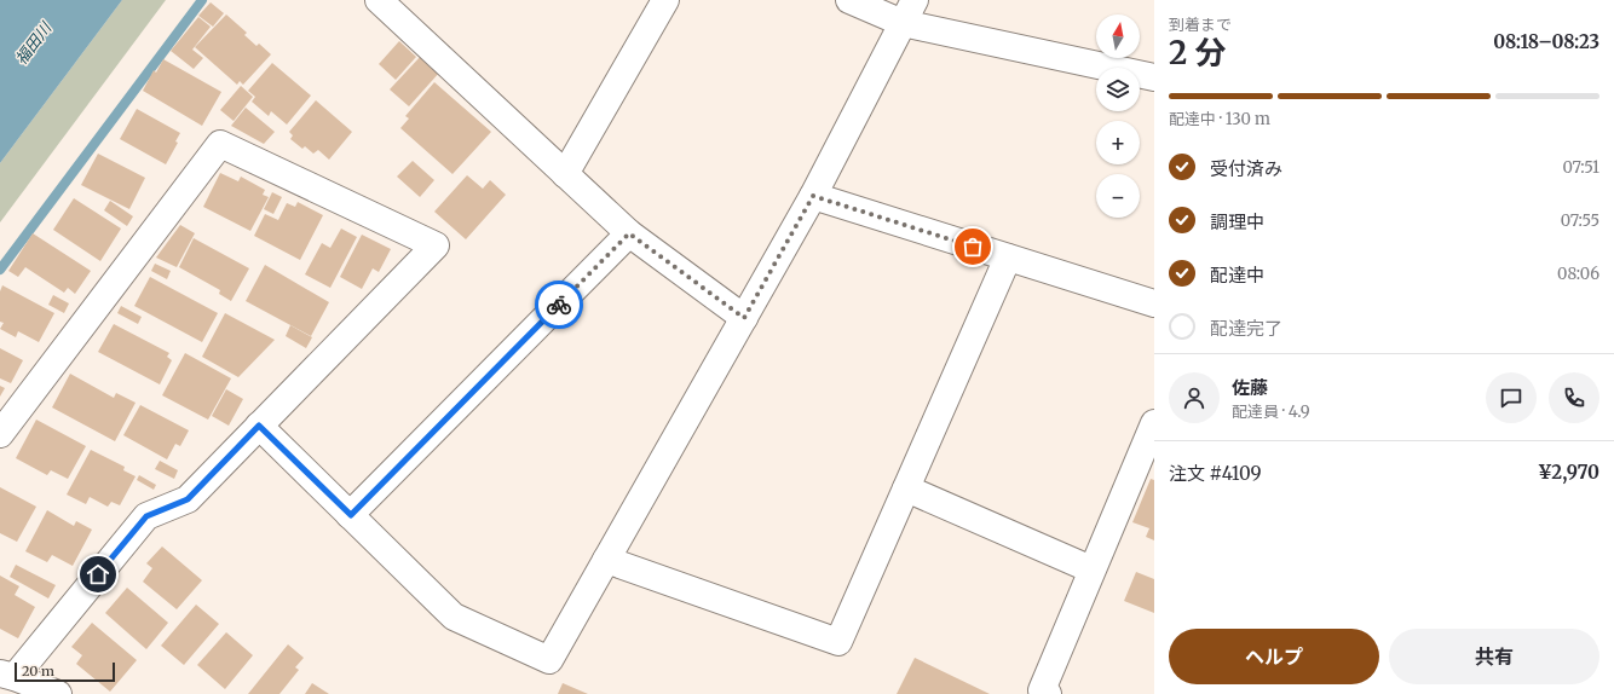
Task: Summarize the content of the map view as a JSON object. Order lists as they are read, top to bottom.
{
  "water": ["福田川"],
  "scale_bar": "20 m",
  "north": "top",
  "page": {
    "heading": ["2 分", "到着まで", "08:18–08:23"],
    "panel": [
      "佐藤",
      "配達員 · 4.9",
      "注文 #4109",
      "¥2,970"
    ],
    "map_buttons": ["+", "−"],
    "bar": "配達中 · 130 m",
    "list": [
      ["受付済み", "07:51"],
      ["調理中", "07:55"],
      ["配達中", "08:06"],
      "配達完了"
    ],
    "buttons": ["ヘルプ", "共有"],
    "scale": "20 m"
  }
}
